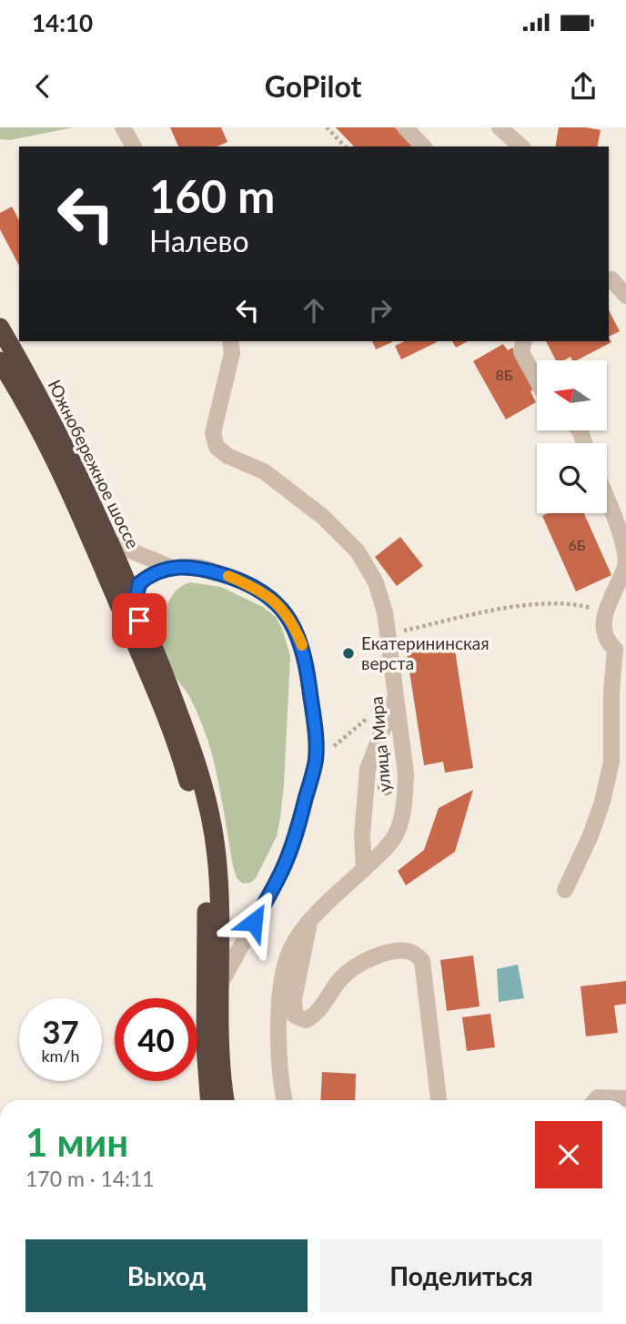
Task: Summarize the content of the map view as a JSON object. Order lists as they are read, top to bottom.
{
  "streets": {
    "highway": ["Южнобережное шоссе"],
    "street": ["улица Мира"]
  },
  "places": ["Екатерининская верста"],
  "house_numbers": ["8Б", "6Б"],
  "north": "left",
  "page": {
    "status": "14:10",
    "header": "GoPilot",
    "turn": ["160 m", "Налево"],
    "speed": "37 km/h",
    "limit": "40",
    "heading": ["1 мин", "170 m · 14:11"],
    "buttons": ["Выход", "Поделиться"]
  }
}
